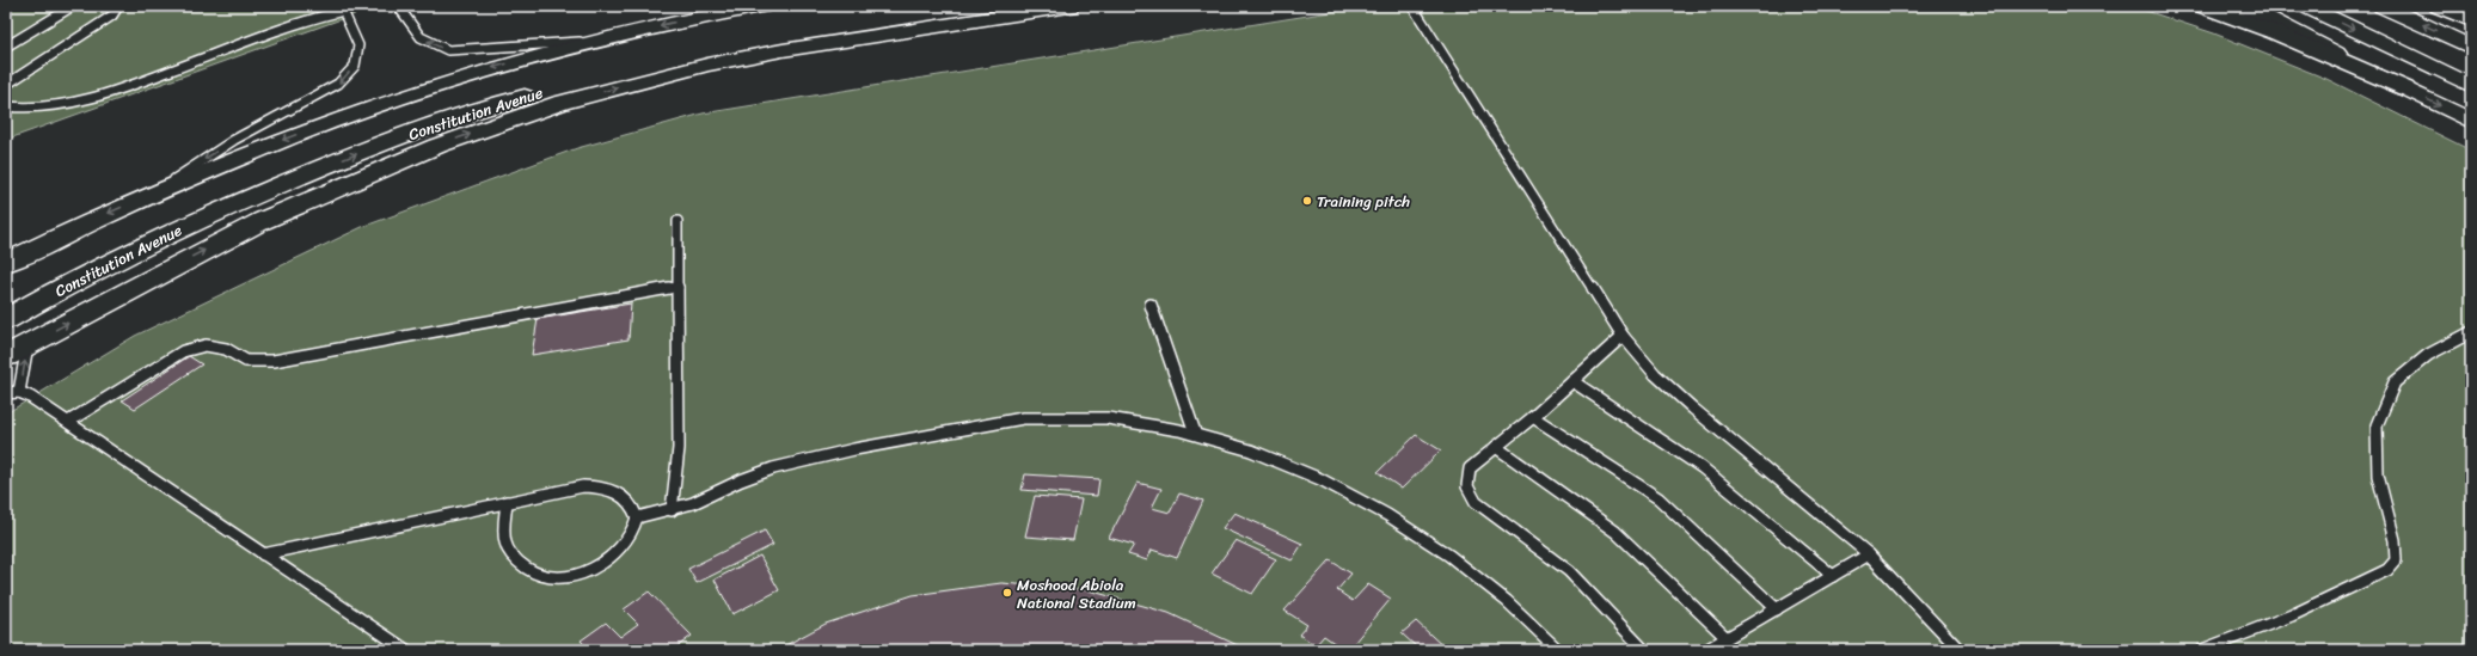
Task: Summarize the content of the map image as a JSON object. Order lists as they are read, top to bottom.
{
  "streets": {
    "highway": ["Constitution Avenue"]
  },
  "places": ["Training pitch", "Moshood Abiola National Stadium"]
}
